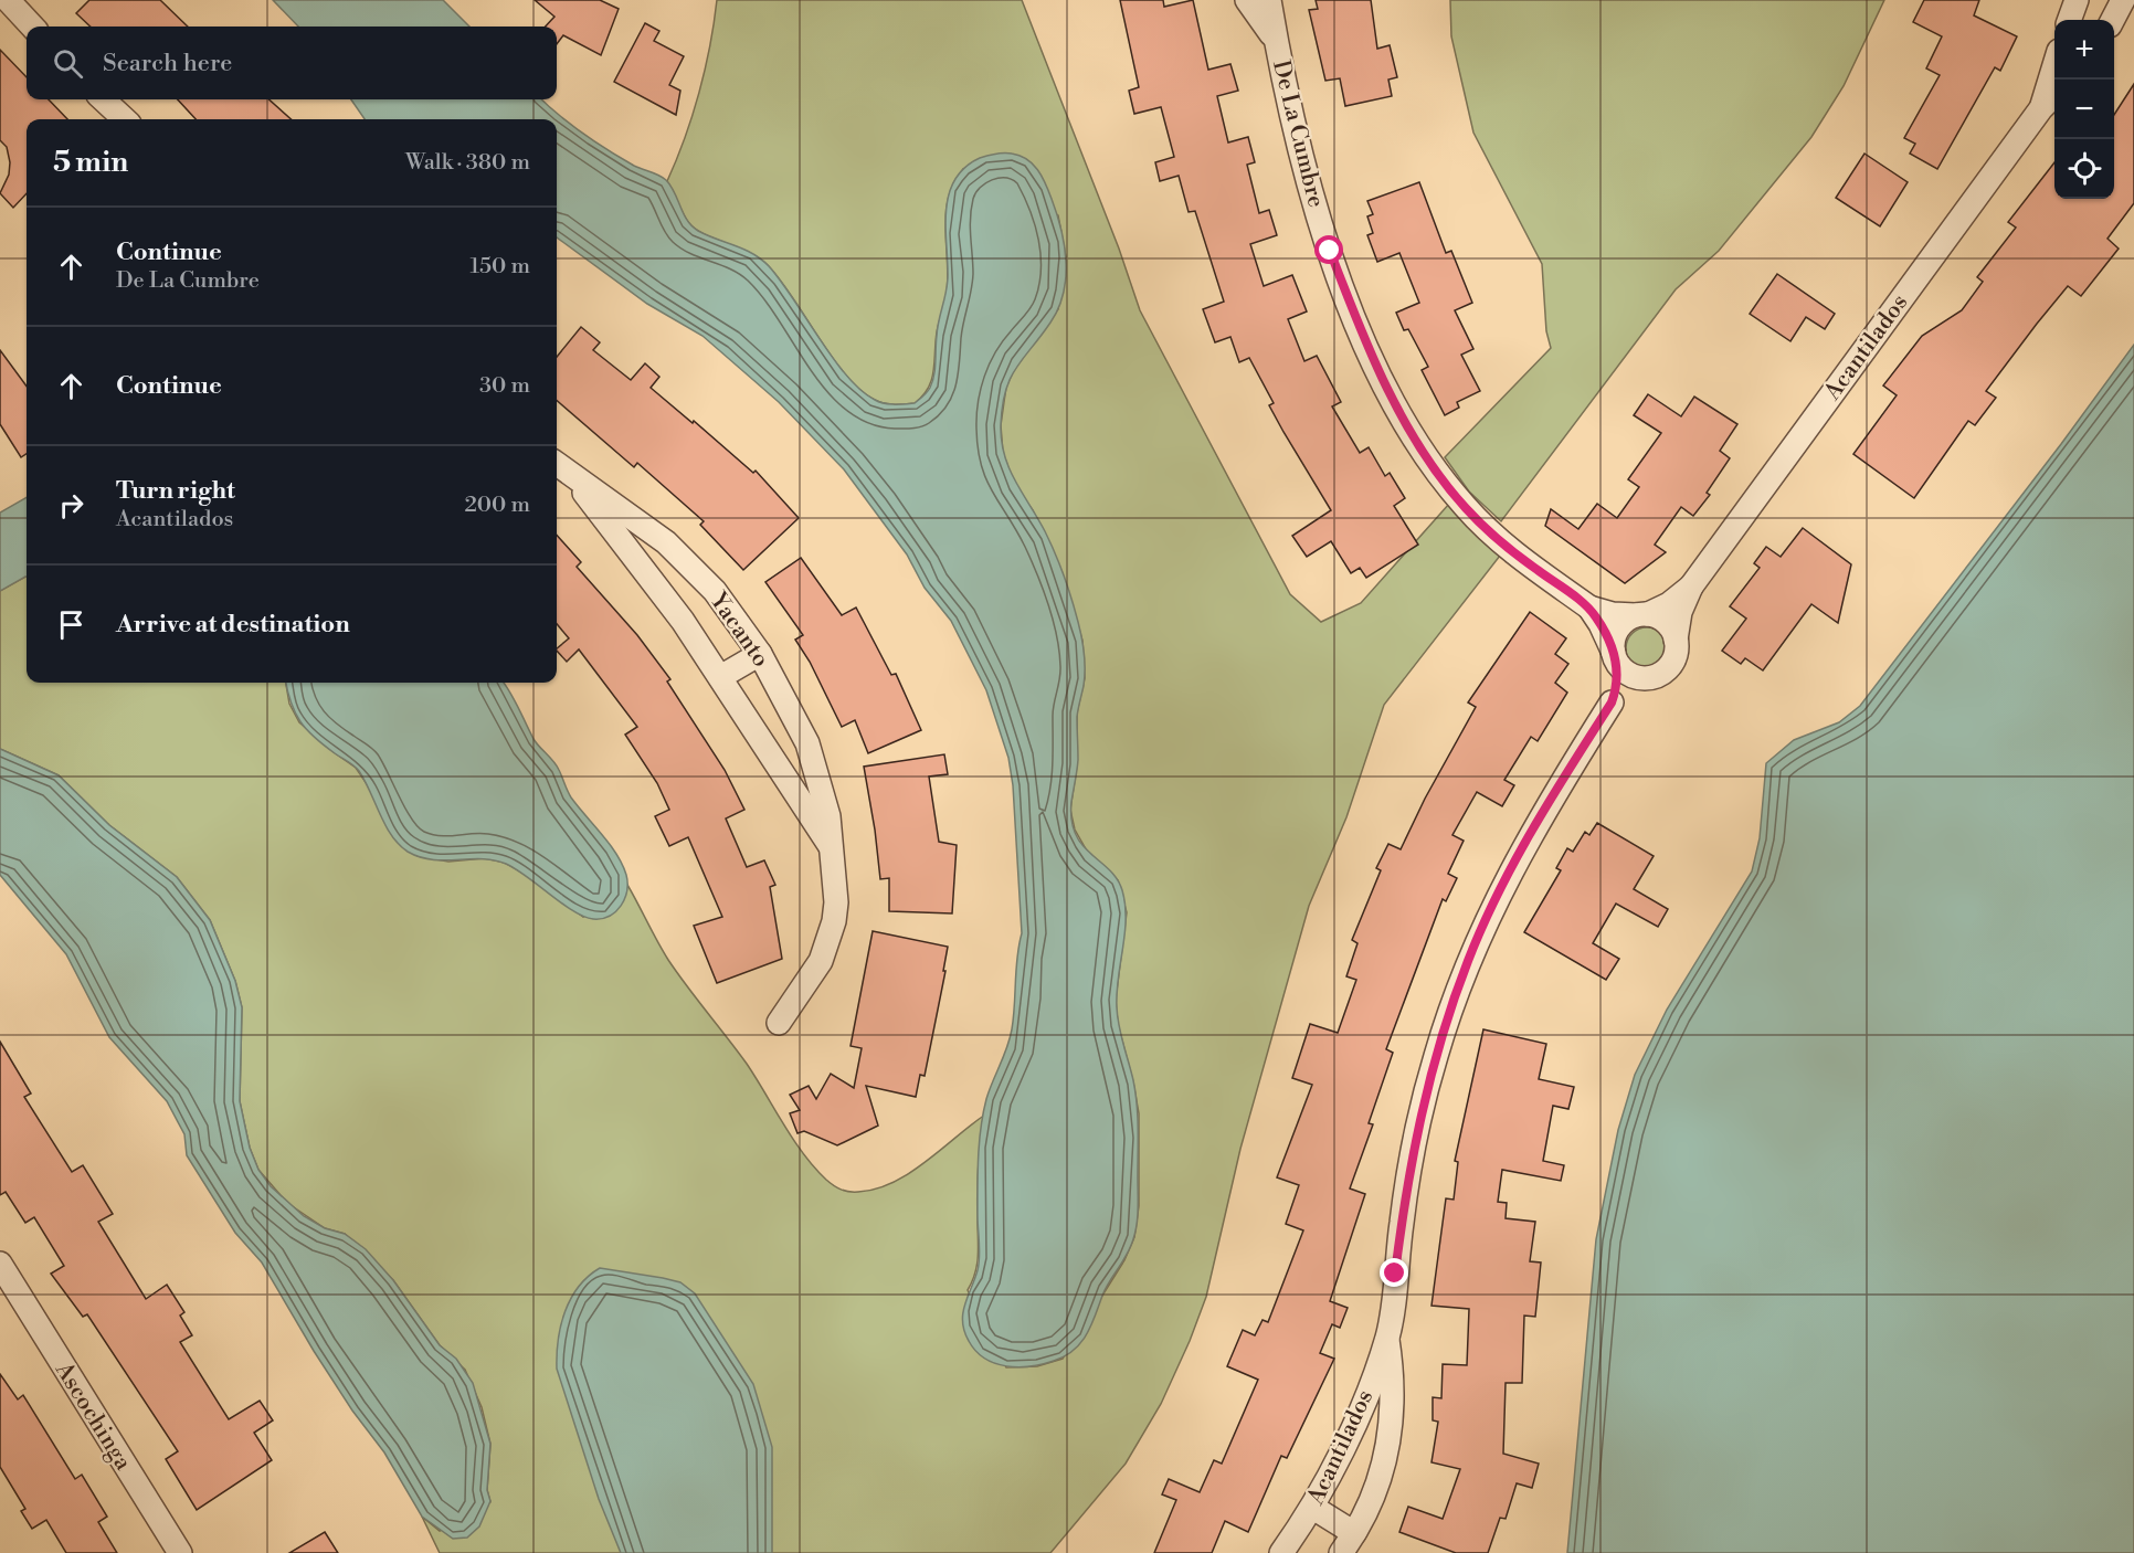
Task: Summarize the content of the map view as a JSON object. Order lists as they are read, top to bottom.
{
  "streets": {
    "street": [
      "De La Cumbre",
      "Acantilados",
      "Yacanto",
      "Ascochinga"
    ]
  },
  "page": {
    "map_buttons": ["+", "−"],
    "search": "Search here",
    "heading": ["5 min", "Walk · 380 m"],
    "list": [
      ["Continue", "De La Cumbre", "150 m"],
      ["Continue", "30 m"],
      ["Turn right", "Acantilados", "200 m"],
      "Arrive at destination"
    ]
  }
}
